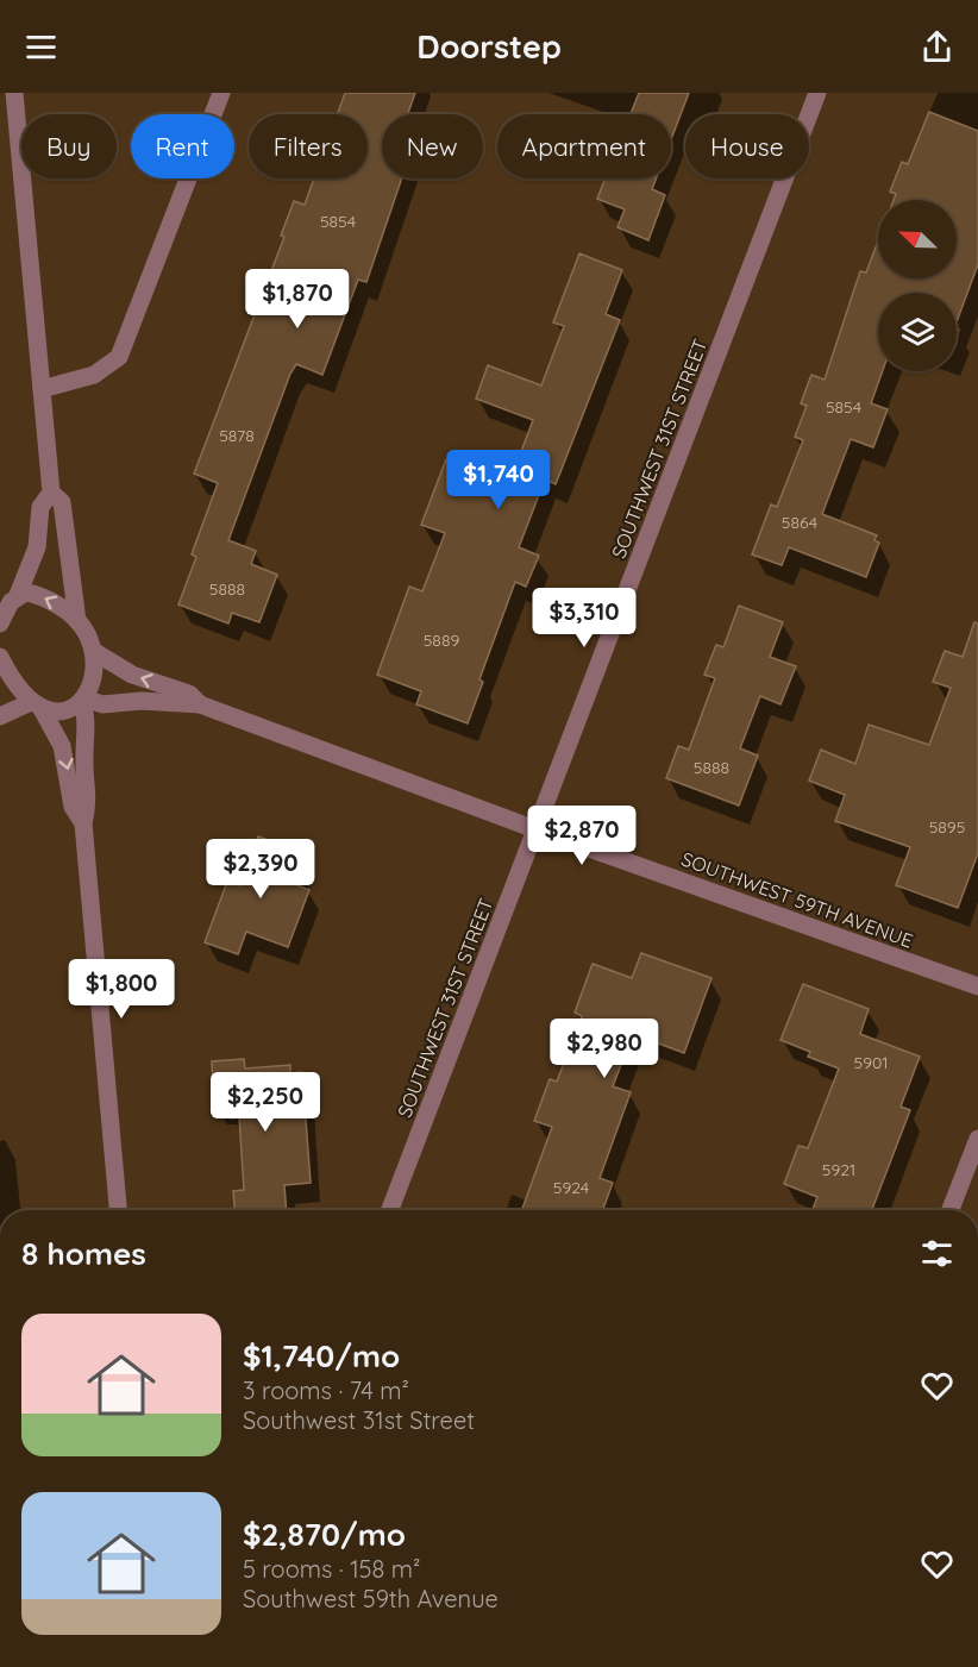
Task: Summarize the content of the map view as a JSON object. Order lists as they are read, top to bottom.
{
  "streets": {
    "street": ["SOUTHWEST 31ST STREET", "SOUTHWEST 59TH AVENUE"]
  },
  "crossings": [
    ["SOUTHWEST 31ST STREET", "SOUTHWEST 59TH AVENUE"]
  ],
  "house_numbers": [
    "5854",
    "5854",
    "5878",
    "5864",
    "5888",
    "5889",
    "5888",
    "5895",
    "5901",
    "5921",
    "5924"
  ],
  "north": "top left",
  "page": {
    "header": "Doorstep",
    "chip": [
      "Buy",
      "Rent",
      "Filters",
      "New",
      "Apartment",
      "House"
    ],
    "price": [
      "$1,870",
      "$1,740",
      "$3,310",
      "$2,870",
      "$2,390",
      "$1,800",
      "$2,980",
      "$2,250"
    ],
    "heading": "8 homes",
    "list": [
      {
        "name": "$1,740/mo",
        "note": "3 rooms · 74 m² · Southwest 31st Street"
      },
      {
        "name": "$2,870/mo",
        "note": "5 rooms · 158 m² · Southwest 59th Avenue"
      }
    ]
  }
}
